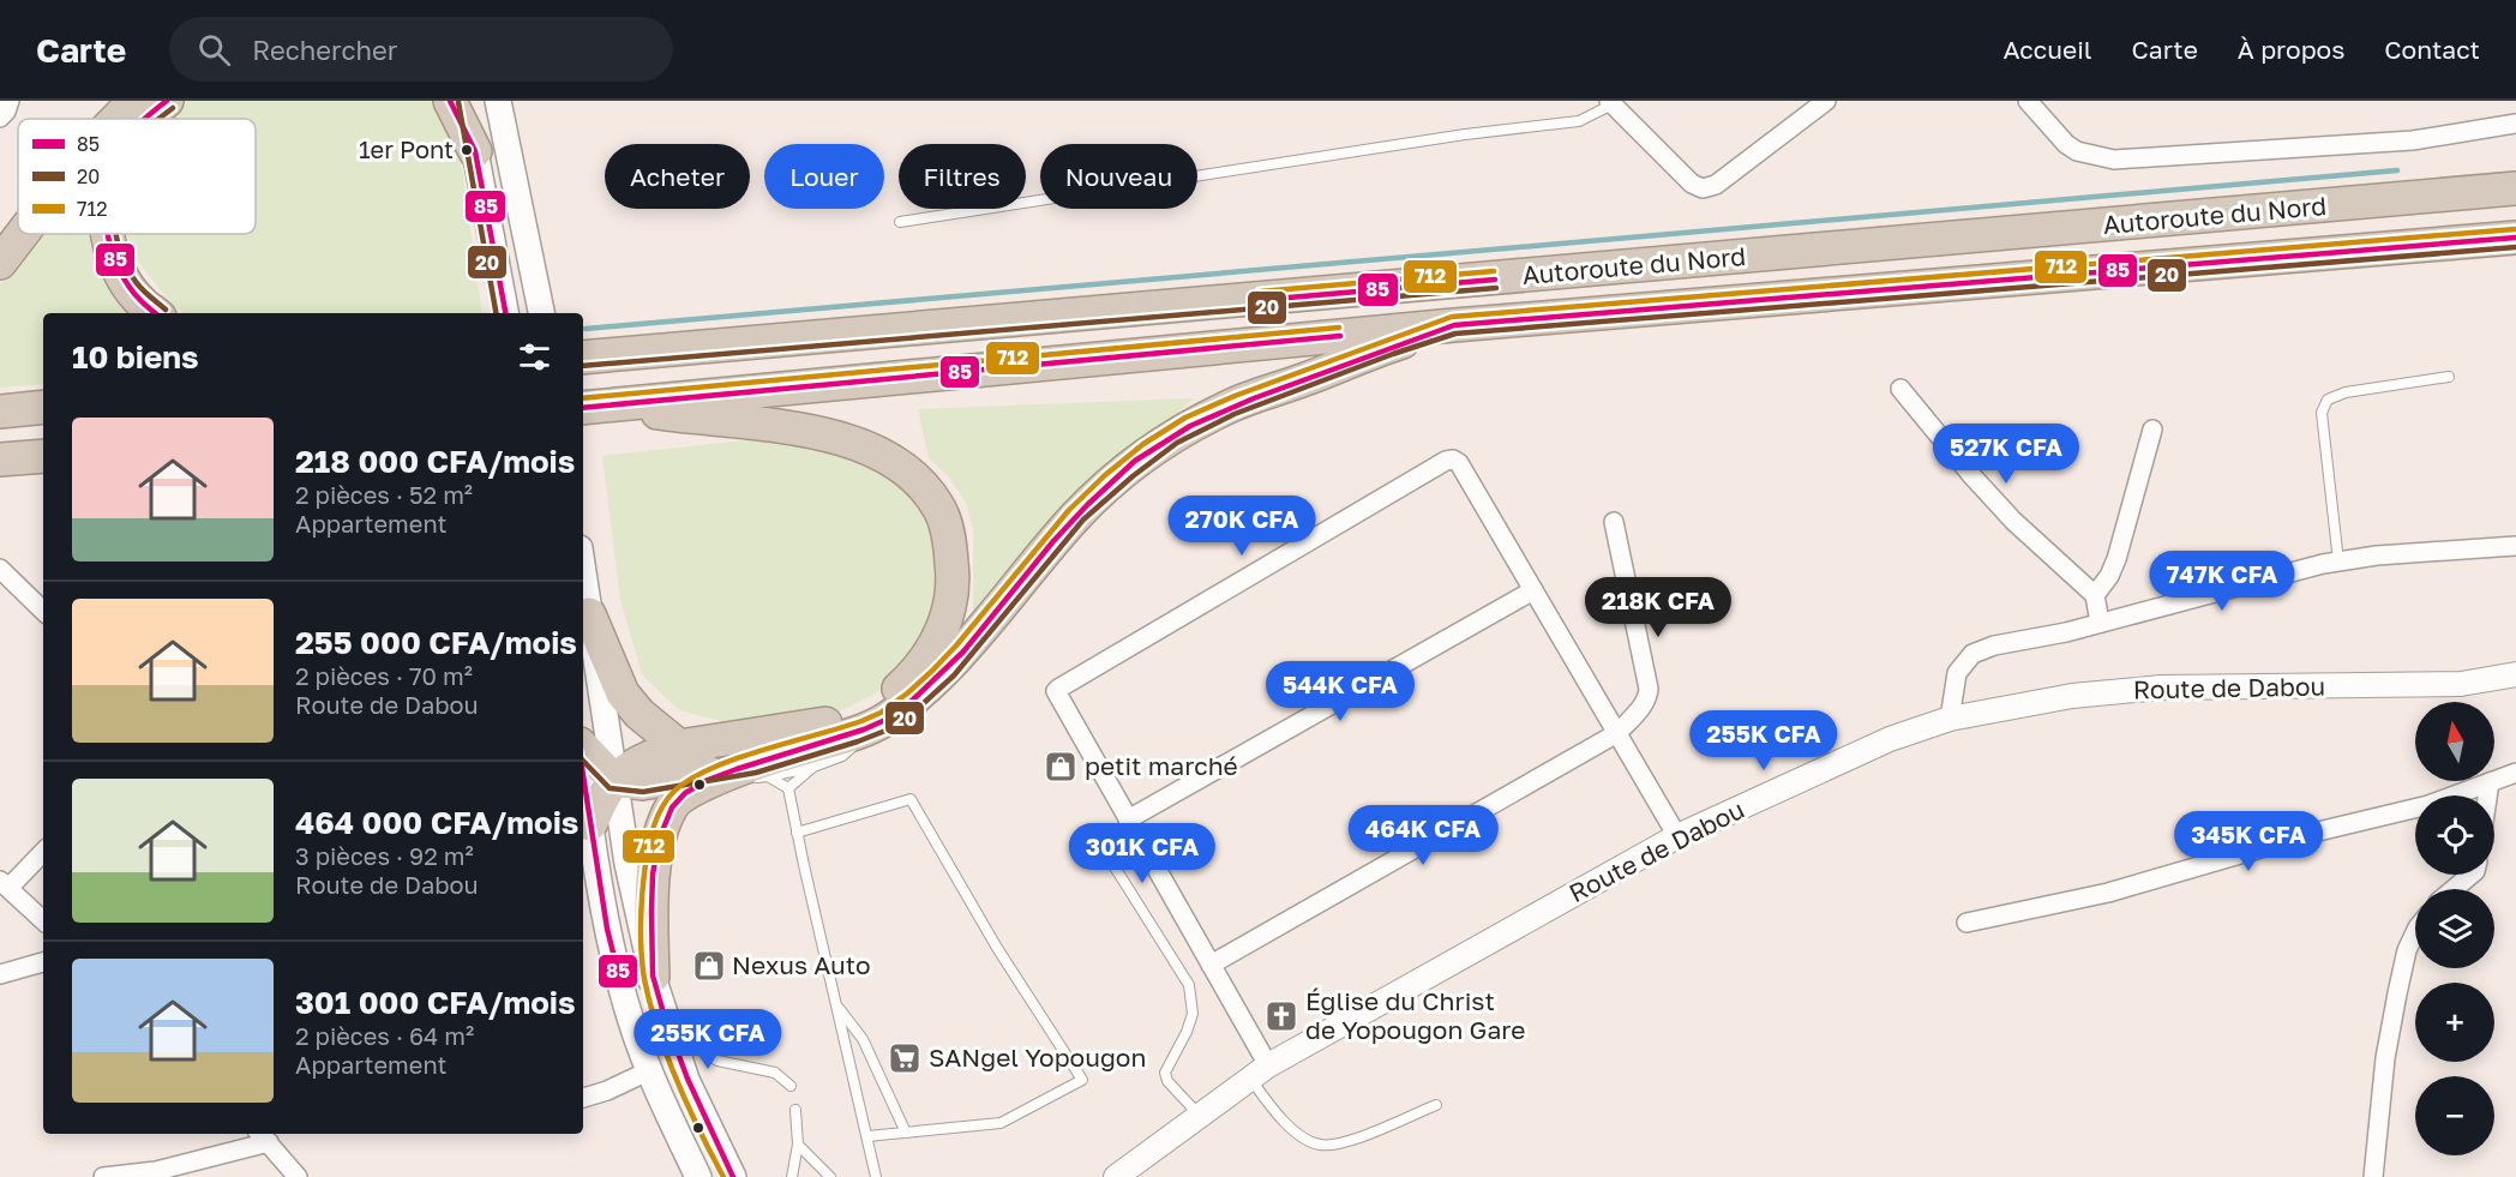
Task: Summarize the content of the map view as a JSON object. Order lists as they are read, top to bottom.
{
  "streets": {
    "highway": ["Autoroute du Nord"],
    "street": ["Route de Dabou"]
  },
  "places": {
    "other": ["1er Pont"],
    "shop": ["petit marché", "Nexus Auto"],
    "church": ["Église du Christ de Yopougon Gare"],
    "supermarket": ["SANgel Yopougon"]
  },
  "lines": ["transit line 85", "transit line 20", "transit line 712"],
  "legend": ["85", "20", "712"],
  "north": "top",
  "page": {
    "header": "Carte",
    "search": "Rechercher",
    "nav": [
      "Accueil",
      "Carte",
      "À propos",
      "Contact"
    ],
    "chip": [
      "Acheter",
      "Louer",
      "Filtres",
      "Nouveau"
    ],
    "heading": "10 biens",
    "list": [
      {
        "name": "218 000 CFA/mois",
        "note": "2 pièces · 52 m² · Appartement"
      },
      {
        "name": "255 000 CFA/mois",
        "note": "2 pièces · 70 m² · Route de Dabou"
      },
      {
        "name": "464 000 CFA/mois",
        "note": "3 pièces · 92 m² · Route de Dabou"
      },
      {
        "name": "301 000 CFA/mois",
        "note": "2 pièces · 64 m² · Appartement"
      }
    ],
    "price": [
      "527K CFA",
      "270K CFA",
      "747K CFA",
      "218K CFA",
      "544K CFA",
      "255K CFA",
      "464K CFA",
      "345K CFA",
      "301K CFA",
      "255K CFA"
    ],
    "map_buttons": ["+", "−"]
  }
}
